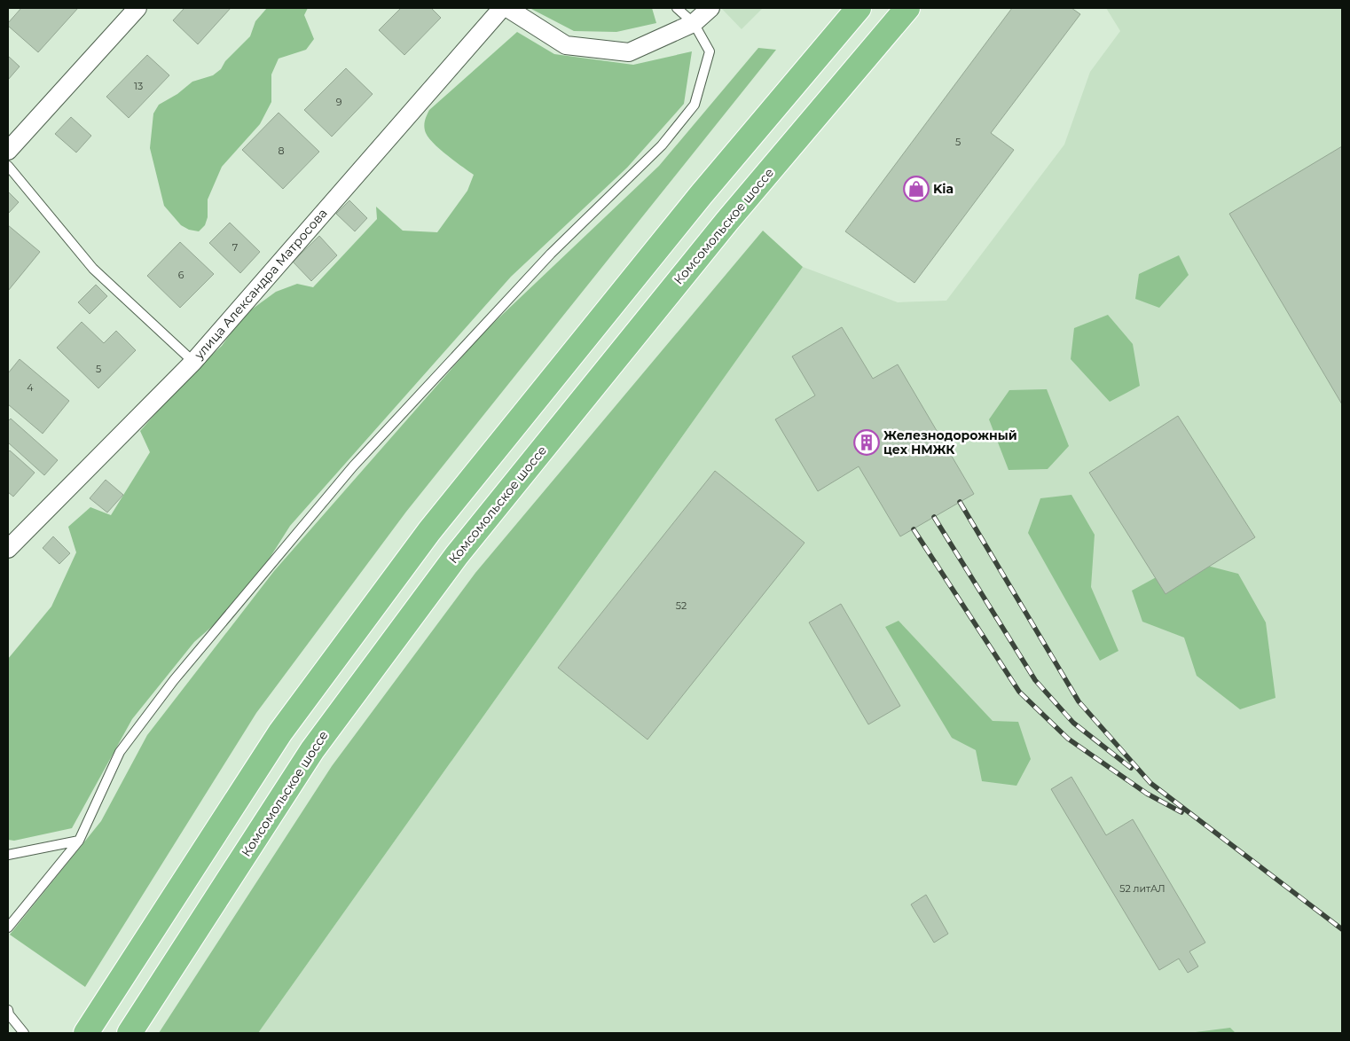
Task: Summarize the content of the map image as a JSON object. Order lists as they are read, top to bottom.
{
  "streets": {
    "main road": ["Комсомольское шоссе"],
    "street": ["улица Александра Матросова"]
  },
  "places": {
    "shop": ["Kia"],
    "building": ["Железнодорожный цех НМЖК"]
  },
  "house_numbers": [
    "13",
    "9",
    "5",
    "8",
    "7",
    "6",
    "5",
    "4",
    "52",
    "52 литАЛ"
  ]
}
